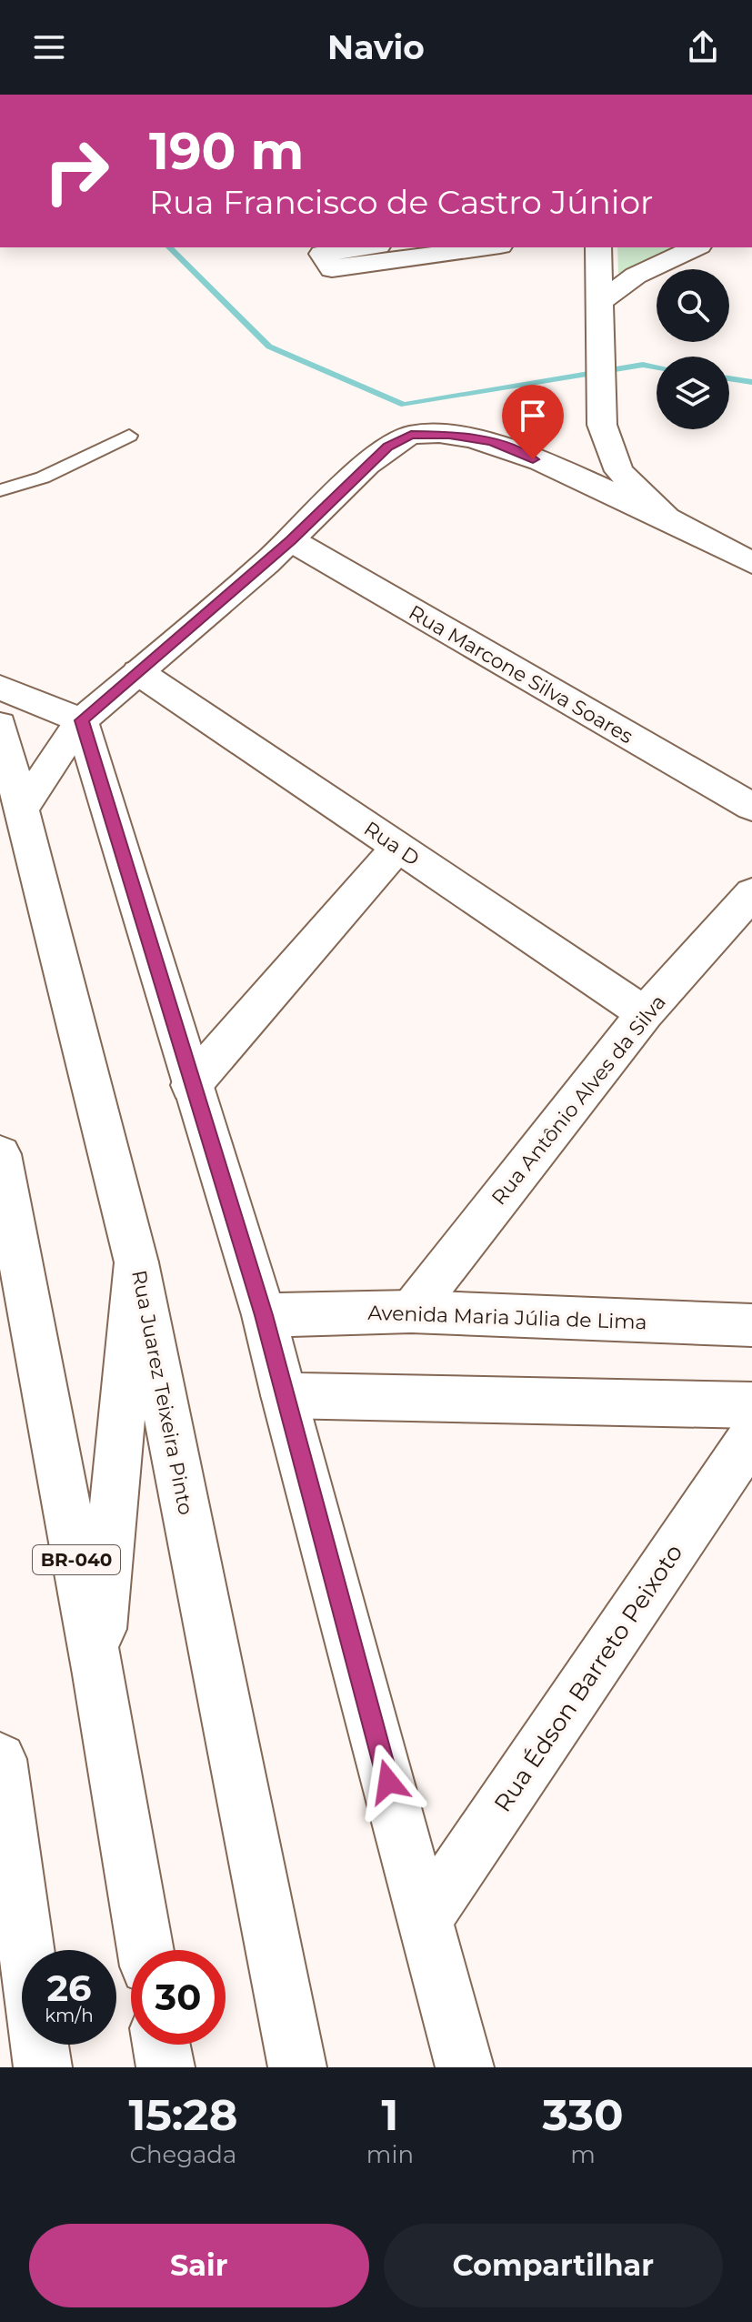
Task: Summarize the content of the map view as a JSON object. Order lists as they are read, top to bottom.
{
  "streets": {
    "main road": [
      "Rua Marcone Silva Soares",
      "Rua D",
      "Rua Antônio Alves da Silva",
      "Avenida Maria Júlia de Lima",
      "Rua Juarez Teixeira Pinto",
      "BR-040",
      "Rua Édson Barreto Peixoto"
    ]
  },
  "crossings": [
    ["Rua D", "Rua Antônio Alves da Silva"],
    ["Rua Antônio Alves da Silva", "Avenida Maria Júlia de Lima"]
  ],
  "page": {
    "header": "Navio",
    "turn": ["190 m", "Rua Francisco de Castro Júnior"],
    "speed": "26 km/h",
    "limit": "30",
    "eta": [
      "15:28",
      "Chegada",
      "1",
      "min",
      "330",
      "m"
    ],
    "buttons": ["Sair", "Compartilhar"]
  }
}
